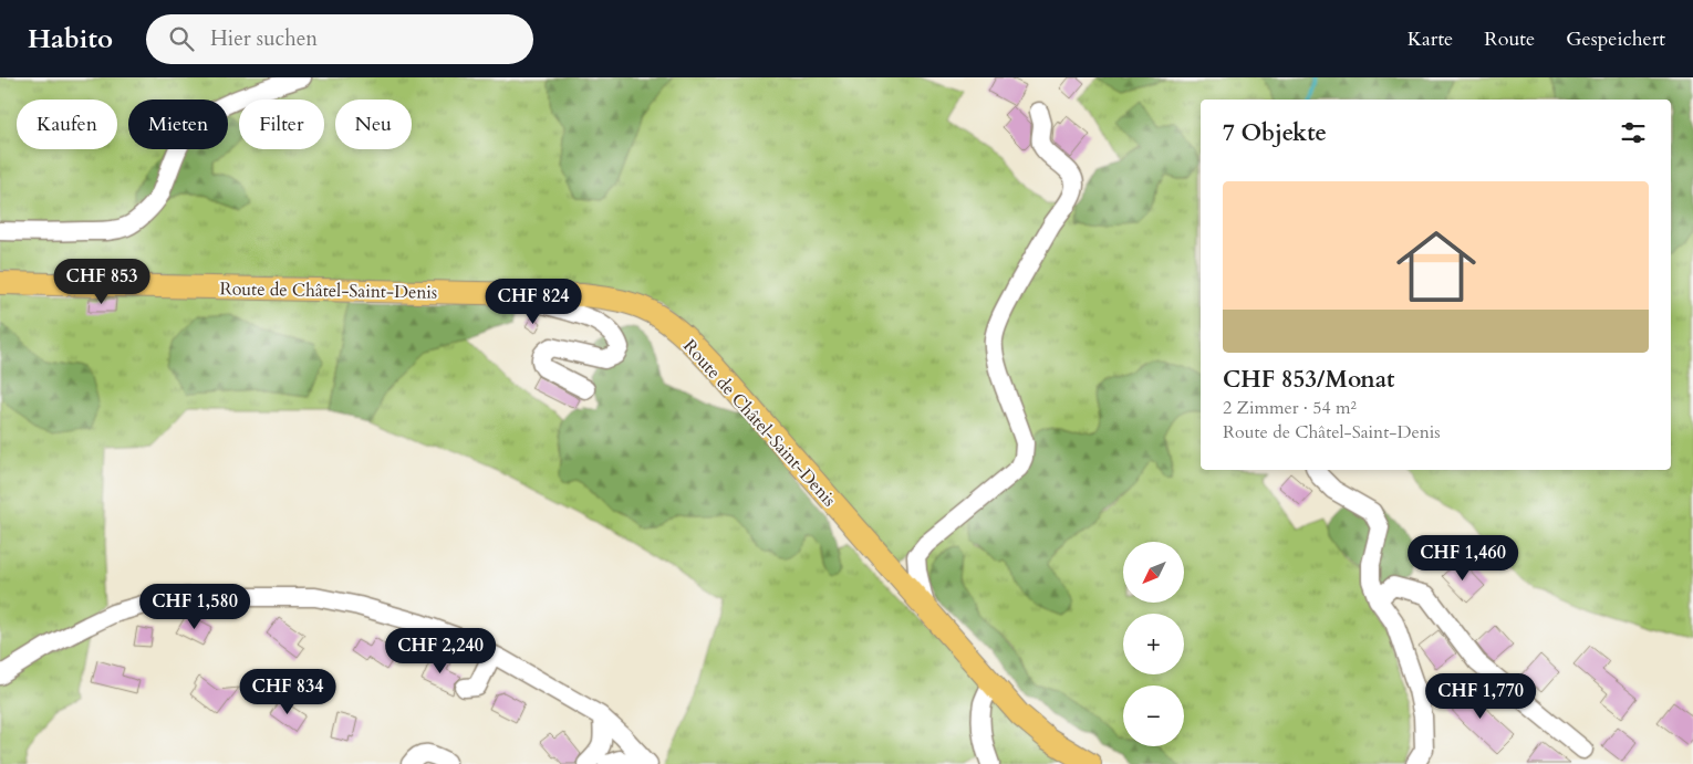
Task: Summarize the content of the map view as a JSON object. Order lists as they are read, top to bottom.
{
  "streets": {
    "main road": ["Route de Châtel-Saint-Denis"]
  },
  "north": "bottom left",
  "page": {
    "header": "Habito",
    "search": "Hier suchen",
    "nav": ["Karte", "Route", "Gespeichert"],
    "chip": [
      "Kaufen",
      "Mieten",
      "Filter",
      "Neu"
    ],
    "heading": "7 Objekte",
    "list": [
      {
        "name": "CHF 853/Monat",
        "note": "2 Zimmer · 54 m² · Route de Châtel-Saint-Denis"
      }
    ],
    "price": [
      "CHF 853",
      "CHF 824",
      "CHF 1,460",
      "CHF 1,580",
      "CHF 2,240",
      "CHF 834",
      "CHF 1,770"
    ],
    "map_buttons": ["+", "−"]
  }
}
